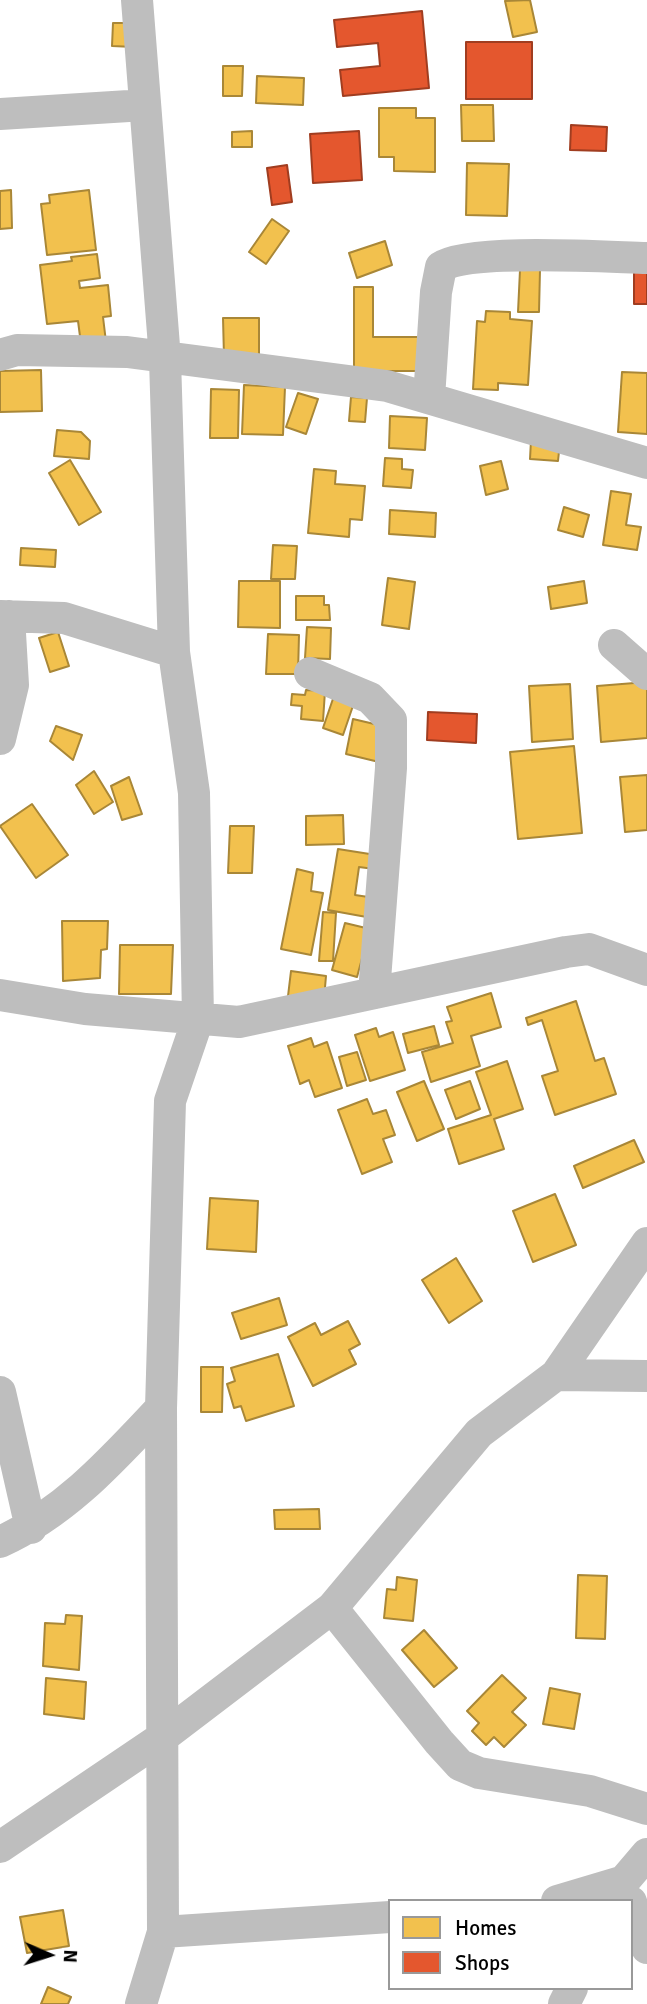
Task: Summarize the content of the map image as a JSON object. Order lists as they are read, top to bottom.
{
  "legend": ["Homes", "Shops"],
  "north": "right"
}
